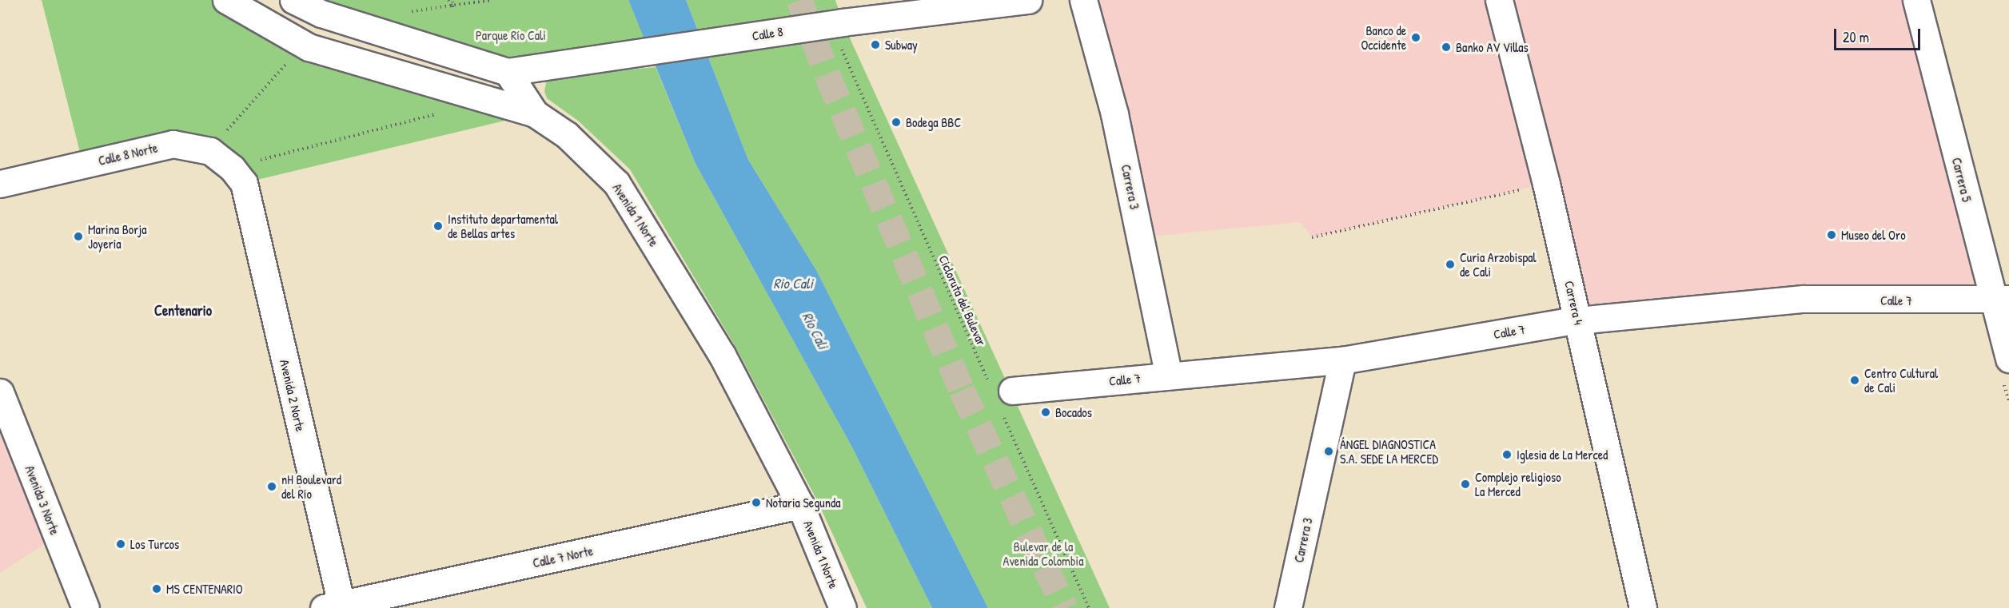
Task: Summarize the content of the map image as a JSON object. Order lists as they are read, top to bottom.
{
  "streets": {
    "street": [
      "Calle 8",
      "Calle 8 Norte",
      "Carrera 5",
      "Carrera 3",
      "Avenida 1 Norte",
      "Calle 7",
      "Carrera 4",
      "Avenida 2 Norte",
      "Avenida 3 Norte",
      "Calle 7 Norte"
    ],
    "path": ["Cicloruta del Bulevar"]
  },
  "crossings": [
    ["Calle 8", "Cicloruta del Bulevar"],
    ["Calle 8 Norte", "Avenida 2 Norte"],
    ["Carrera 5", "Calle 7"],
    ["Carrera 3", "Calle 7"],
    ["Avenida 1 Norte", "Calle 7 Norte"],
    ["Cicloruta del Bulevar", "Calle 7"],
    ["Calle 7", "Carrera 4"],
    ["Avenida 2 Norte", "Calle 7 Norte"]
  ],
  "districts": ["Centenario"],
  "water": ["Rio Cali", "Río Cali"],
  "parks": ["Parque Río Cali", "Bulevar de la Avenida Colombia"],
  "places": [
    "Banco de Occidente",
    "Subway",
    "Banko AV Villas",
    "Bodega BBC",
    "Instituto departamental de Bellas artes",
    "Museo del Oro",
    "Marina Borja Joyería",
    "Curia Arzobispal de Cali",
    "Centro Cultural de Cali",
    "Bocados",
    "ÁNGEL DIAGNOSTICA S.A. SEDE LA MERCED",
    "Iglesia de La Merced",
    "Complejo religioso La Merced",
    "nH Boulevard del Río",
    "Notaria Segunda",
    "Los Turcos",
    "MS CENTENARIO"
  ],
  "scale_bar": "20 m"
}
